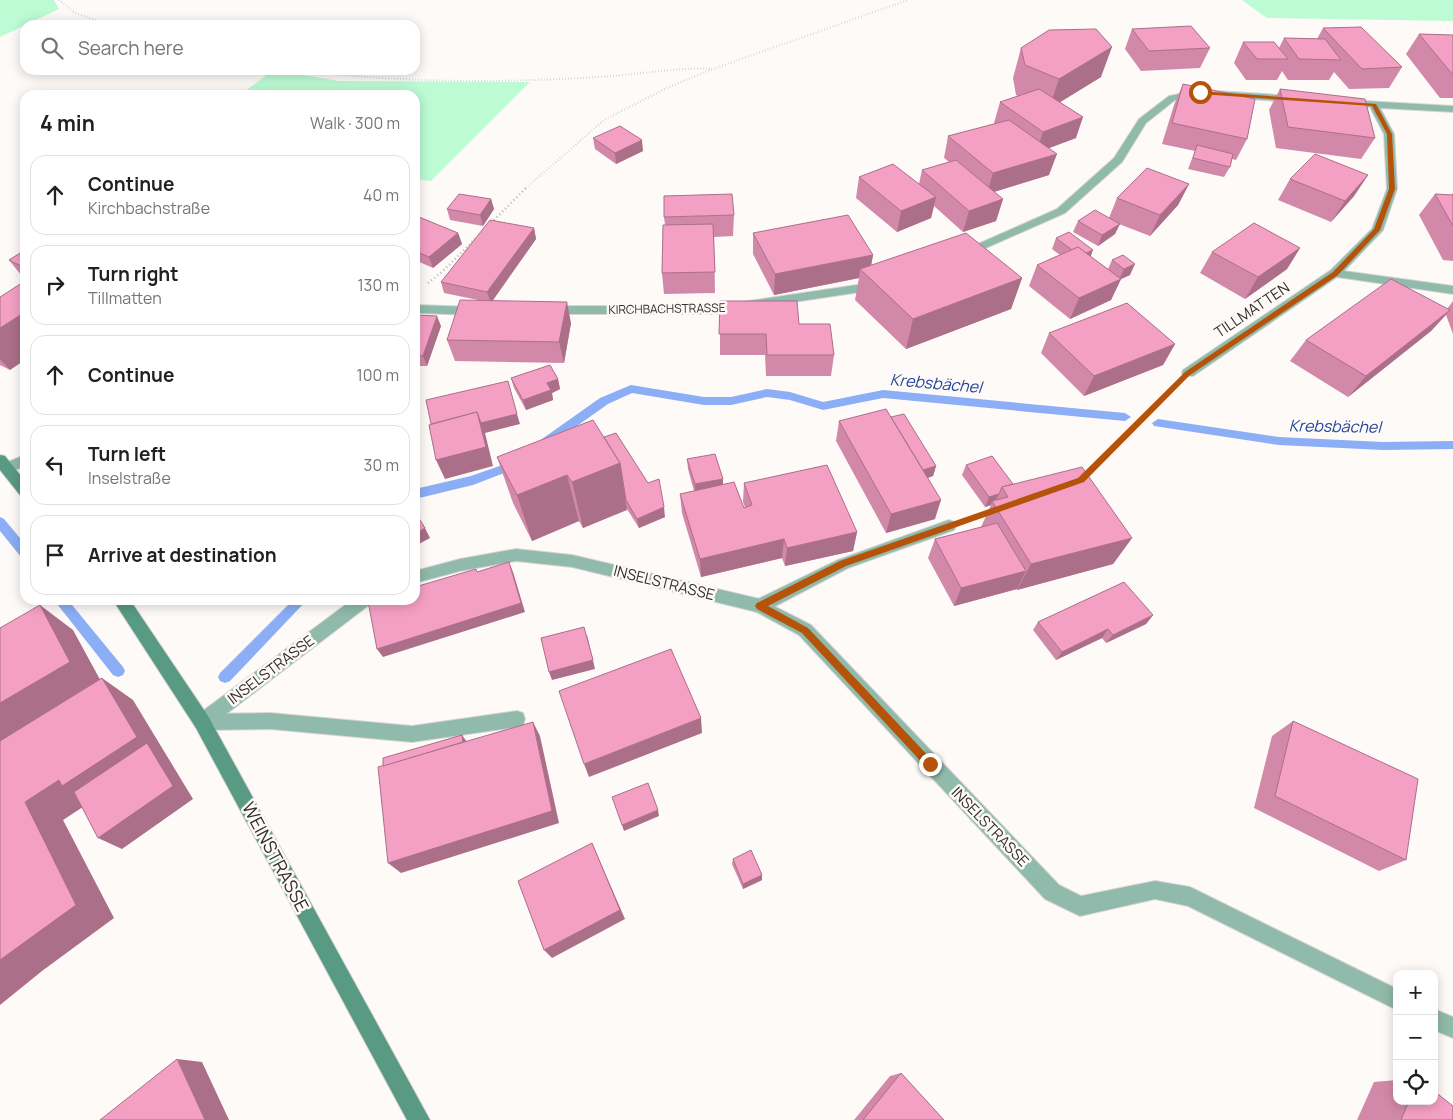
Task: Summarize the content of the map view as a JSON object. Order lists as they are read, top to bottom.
{
  "streets": {
    "main road": ["WEINSTRASSE"],
    "street": ["KIRCHBACHSTRASSE", "TILLMATTEN", "INSELSTRASSE"]
  },
  "crossings": [
    ["INSELSTRASSE", "WEINSTRASSE"]
  ],
  "water": ["Krebsbächel"],
  "page": {
    "search": "Search here",
    "heading": ["4 min", "Walk · 300 m"],
    "list": [
      ["Continue", "Kirchbachstraße", "40 m"],
      ["Turn right", "Tillmatten", "130 m"],
      ["Continue", "100 m"],
      ["Turn left", "Inselstraße", "30 m"],
      "Arrive at destination"
    ],
    "map_buttons": ["+", "−"]
  }
}
